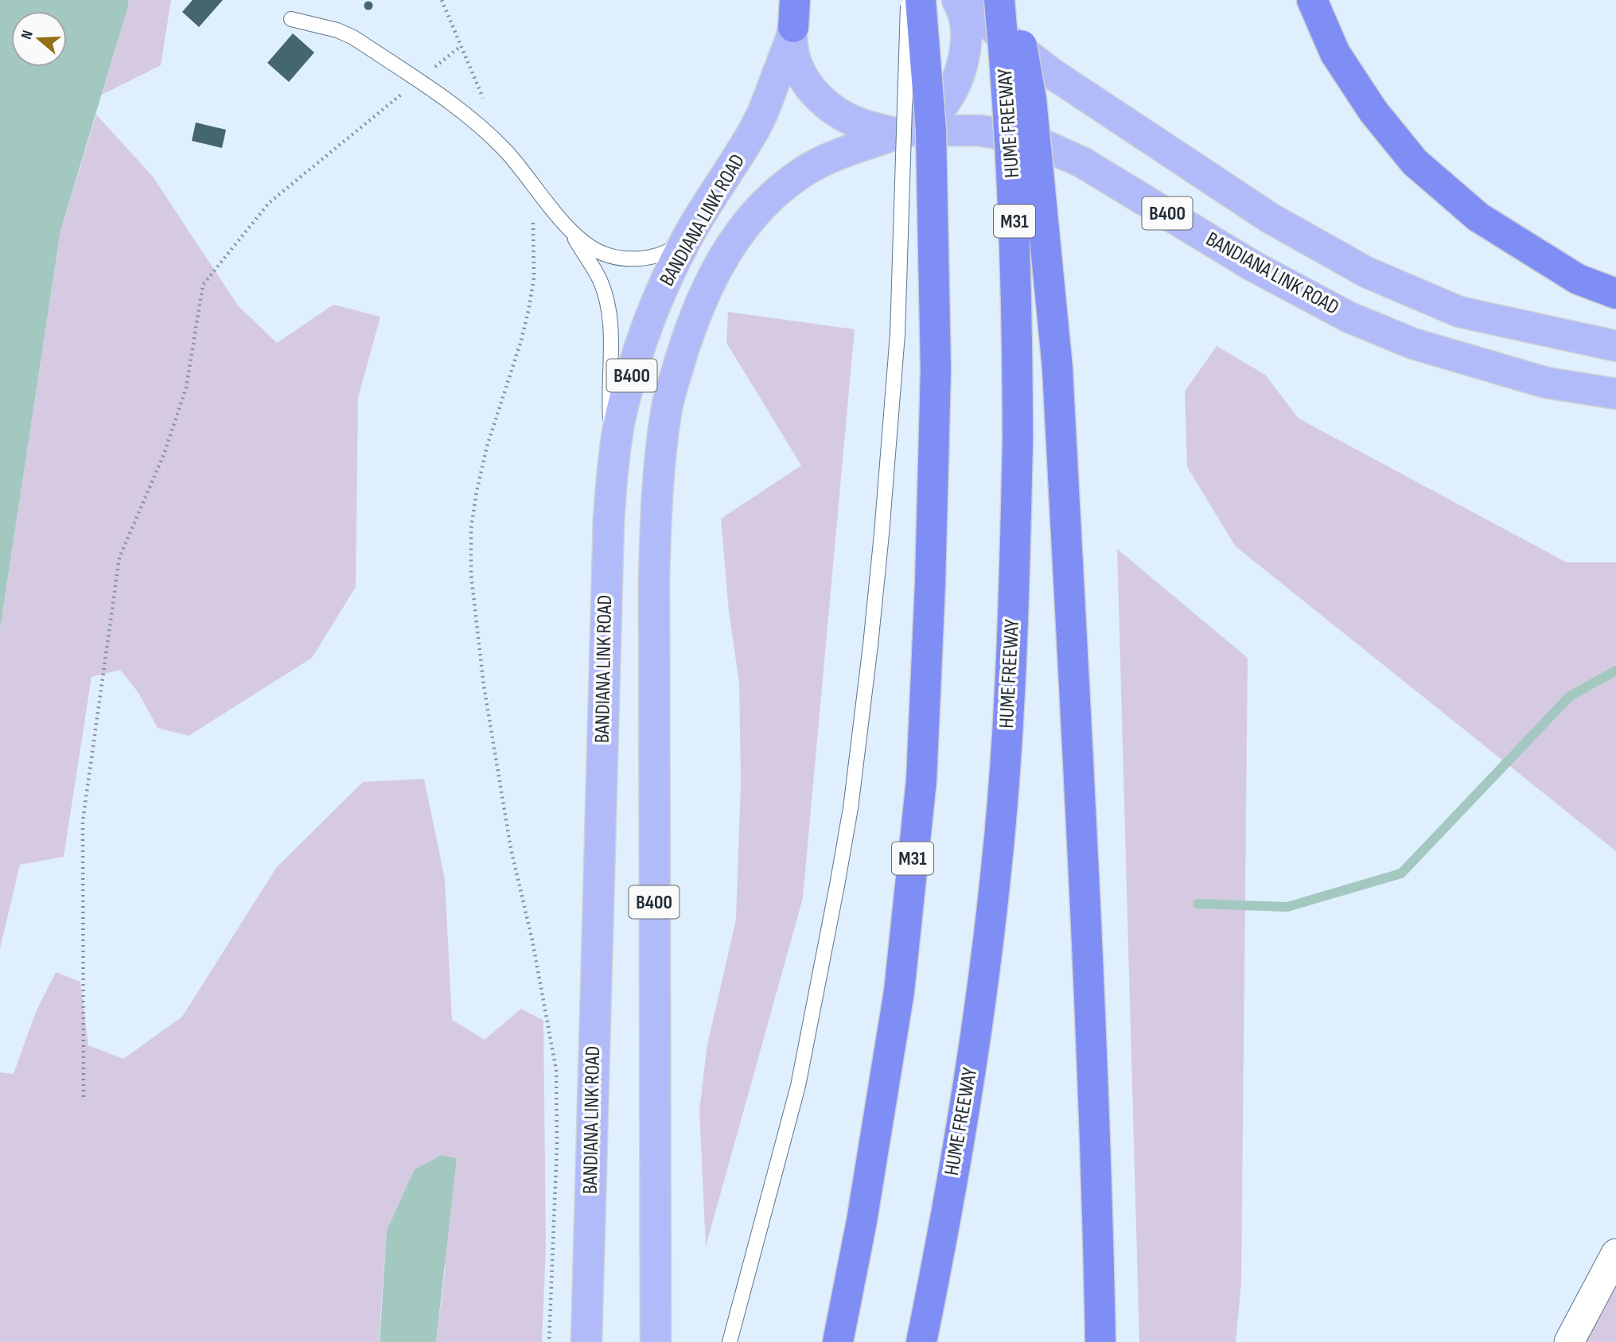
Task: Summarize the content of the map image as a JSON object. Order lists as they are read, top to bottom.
{
  "streets": {
    "highway": ["HUME FREEWAY", "M31"],
    "main road": ["B400", "BANDIANA LINK ROAD"]
  },
  "crossings": [
    ["B400", "BANDIANA LINK ROAD"]
  ],
  "north": "left"
}
